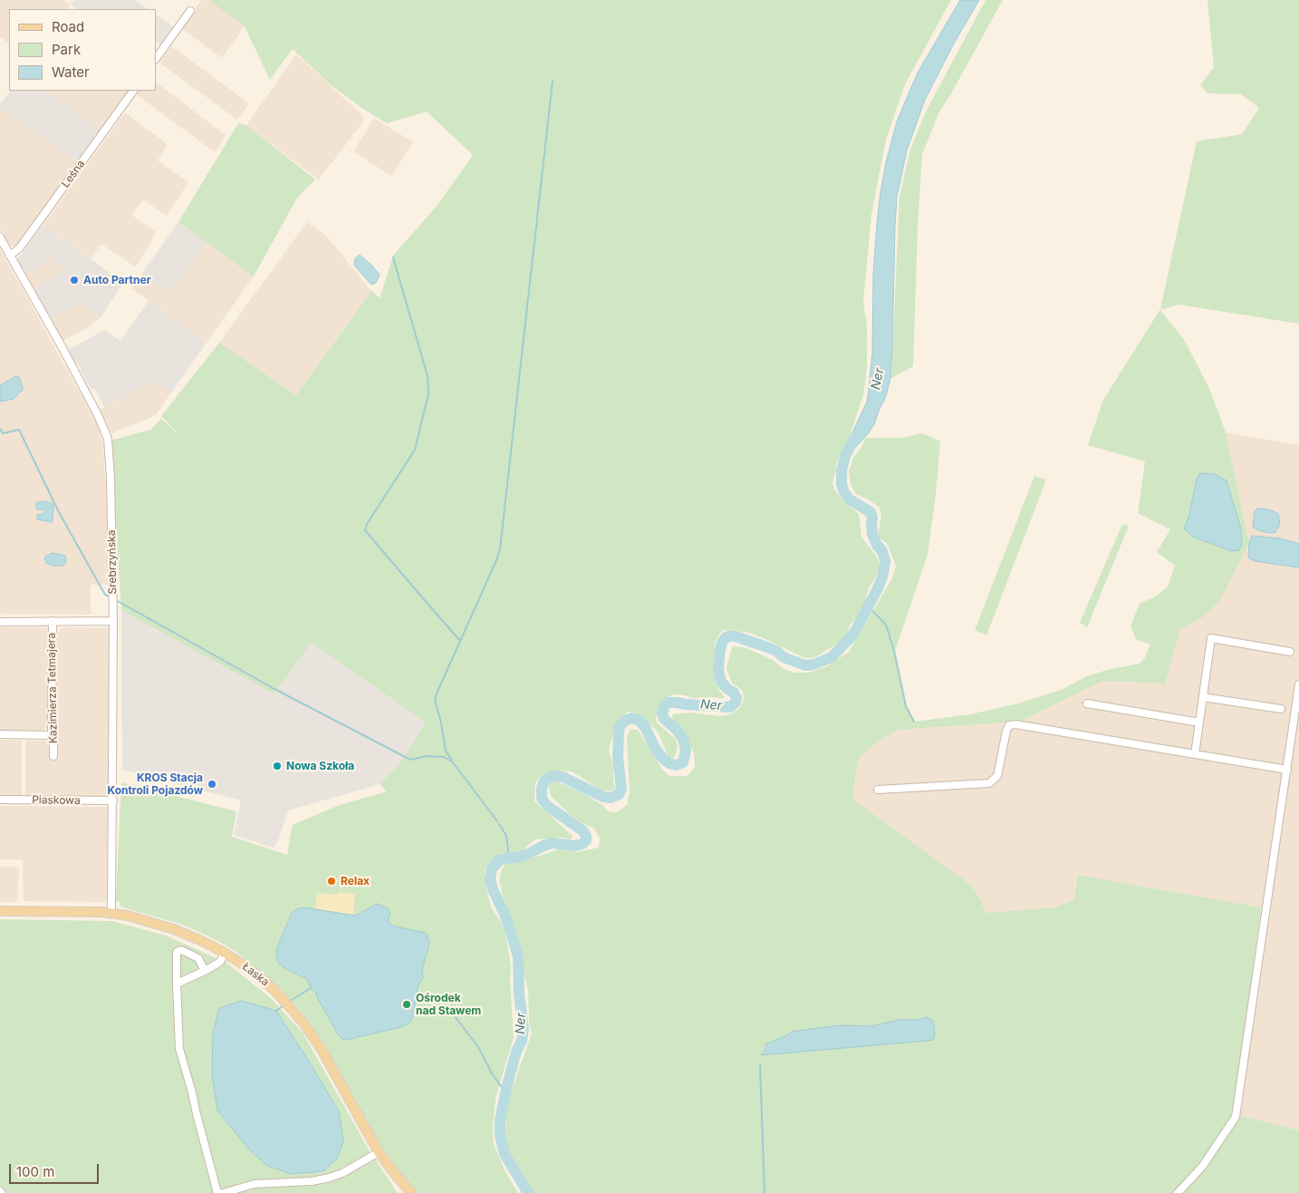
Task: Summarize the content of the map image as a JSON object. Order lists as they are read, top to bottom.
{
  "streets": {
    "main road": ["Łaska"],
    "street": [
      "Leśna",
      "Srebrzyńska",
      "Kazimierza Tetmajera",
      "Piaskowa"
    ]
  },
  "crossings": [
    ["Leśna", "Srebrzyńska"],
    ["Srebrzyńska", "Piaskowa"],
    ["Srebrzyńska", "Łaska"]
  ],
  "water": ["Ner"],
  "places": [
    "Auto Partner",
    "Nowa Szkoła",
    "KROS Stacja Kontroli Pojazdów",
    "Relax",
    "Ośrodek nad Stawem"
  ],
  "legend": ["Road", "Park", "Water"],
  "scale_bar": "100 m"
}
